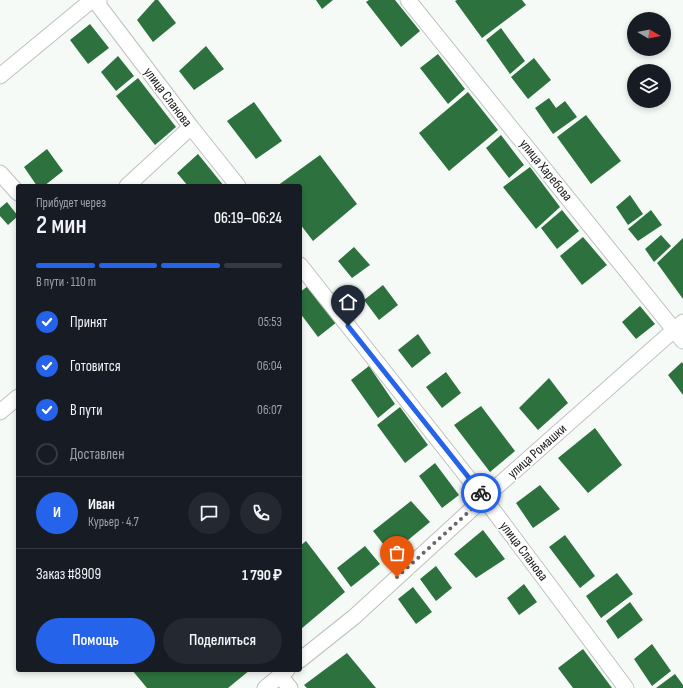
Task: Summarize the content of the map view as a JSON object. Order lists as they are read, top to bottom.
{
  "streets": {
    "street": ["улица Сланова", "улица Харебова", "улица Ромашки"]
  },
  "crossings": [
    ["улица Сланова", "улица Ромашки"],
    ["улица Харебова", "улица Ромашки"]
  ],
  "north": "right",
  "page": {
    "heading": ["2 мин", "Прибудет через", "06:19–06:24"],
    "panel": [
      "Иван",
      "Курьер · 4.7",
      "Заказ #8909",
      "1 790 ₽"
    ],
    "bar": "В пути · 110 m",
    "list": [
      ["Принят", "05:53"],
      ["Готовится", "06:04"],
      ["В пути", "06:07"],
      "Доставлен"
    ],
    "round": "И",
    "buttons": ["Помощь", "Поделиться"]
  }
}
